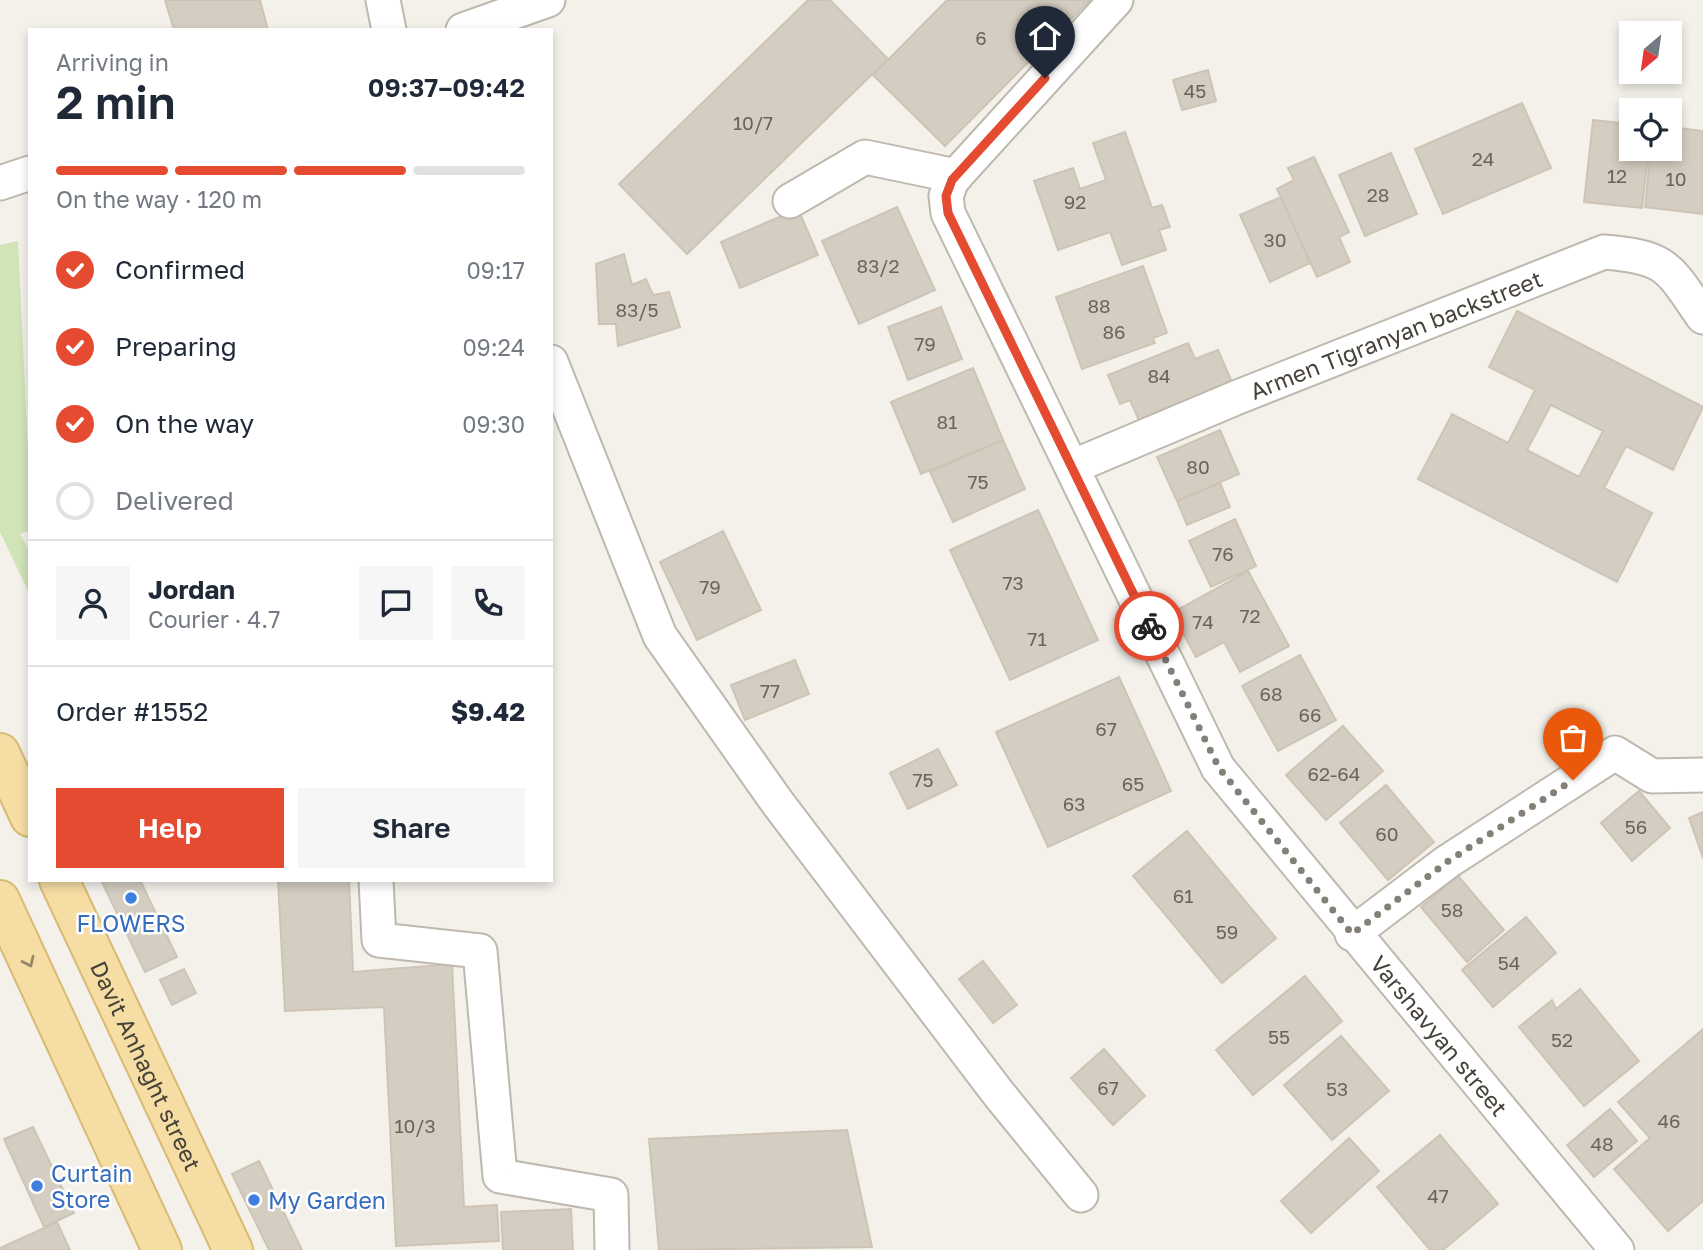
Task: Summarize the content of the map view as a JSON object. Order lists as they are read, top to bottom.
{
  "streets": {
    "main road": ["Davit Anhaght street"],
    "street": ["Armen Tigranyan backstreet", "Varshavyan street"]
  },
  "crossings": [
    ["Armen Tigranyan backstreet", "Varshavyan street"]
  ],
  "places": ["FLOWERS", "Curtain Store", "My Garden"],
  "house_numbers": [
    "6",
    "45",
    "10/7",
    "24",
    "12",
    "10",
    "28",
    "92",
    "30",
    "83/2",
    "88",
    "83/5",
    "86",
    "79",
    "84",
    "81",
    "80",
    "75",
    "76",
    "73",
    "79",
    "72",
    "74",
    "71",
    "77",
    "68",
    "66",
    "67",
    "62-64",
    "75",
    "65",
    "63",
    "56",
    "60",
    "61",
    "58",
    "59",
    "54",
    "55",
    "52",
    "67",
    "53",
    "46",
    "10/3",
    "48",
    "47"
  ],
  "north": "bottom left",
  "page": {
    "heading": ["2 min", "Arriving in", "09:37–09:42"],
    "panel": [
      "Jordan",
      "Courier · 4.7",
      "Order #1552",
      "$9.42"
    ],
    "bar": "On the way · 120 m",
    "list": [
      ["Confirmed", "09:17"],
      ["Preparing", "09:24"],
      ["On the way", "09:30"],
      "Delivered"
    ],
    "buttons": ["Help", "Share"]
  }
}
